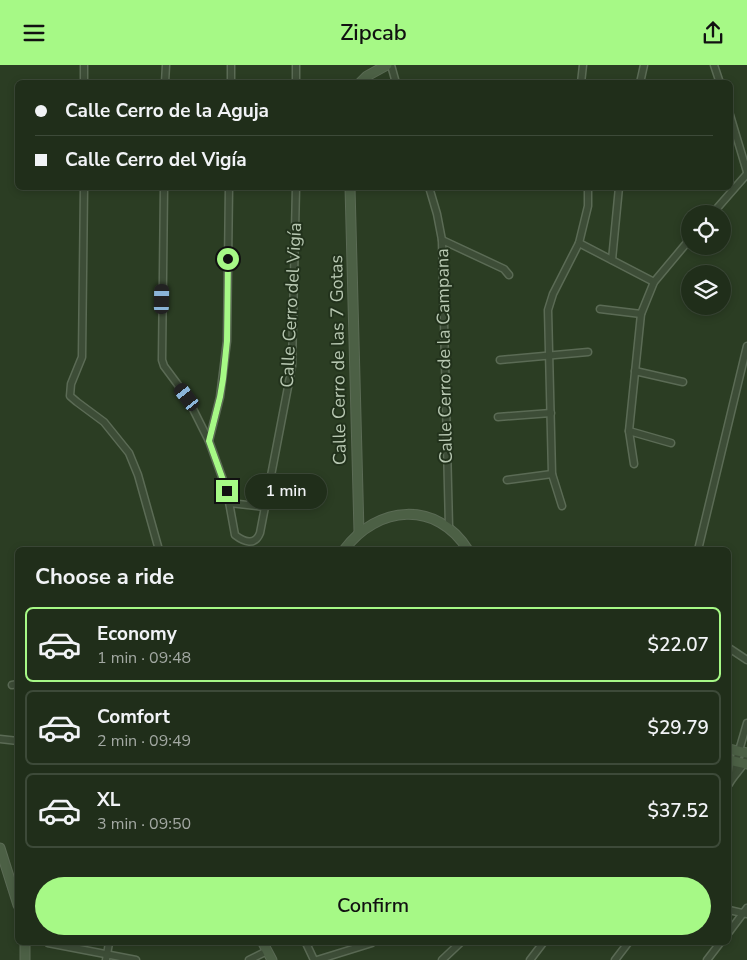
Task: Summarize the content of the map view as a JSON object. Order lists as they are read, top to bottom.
{
  "streets": {
    "street": ["Calle Cerro del Vigía", "Calle Cerro de la Campana", "Calle Cerro de las 7 Gotas"]
  },
  "page": {
    "header": "Zipcab",
    "banner": ["Calle Cerro de la Aguja", "Calle Cerro del Vigía"],
    "bubble": "1 min",
    "heading": "Choose a ride",
    "list": [
      {
        "name": "Economy",
        "note": "1 min · 09:48",
        "value": "$22.07"
      },
      {
        "name": "Comfort",
        "note": "2 min · 09:49",
        "value": "$29.79"
      },
      {
        "name": "XL",
        "note": "3 min · 09:50",
        "value": "$37.52"
      }
    ],
    "buttons": "Confirm"
  }
}
